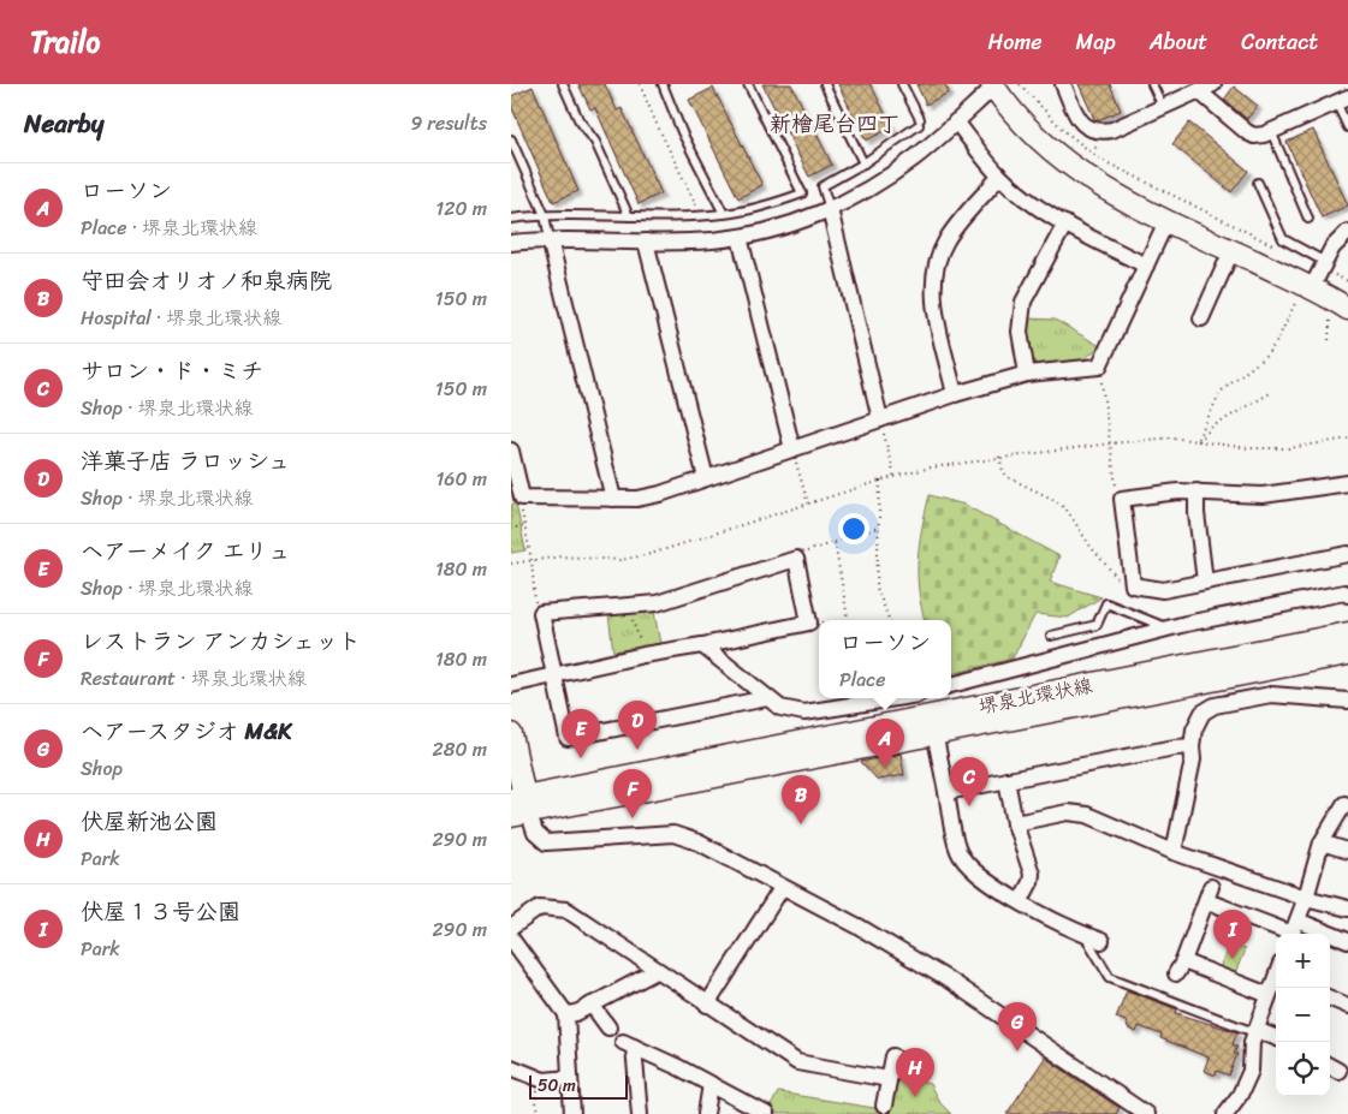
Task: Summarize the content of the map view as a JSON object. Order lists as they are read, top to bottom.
{
  "streets": {
    "main road": ["堺泉北環状線"]
  },
  "districts": ["新檜尾台四丁"],
  "scale_bar": "50 m",
  "page": {
    "header": "Trailo",
    "nav": [
      "Home",
      "Map",
      "About",
      "Contact"
    ],
    "heading": ["Nearby", "9 results"],
    "list": [
      {
        "mark": "A",
        "name": "ローソン",
        "note": "Place · 堺泉北環状線",
        "value": "120 m"
      },
      {
        "mark": "B",
        "name": "守田会オリオノ和泉病院",
        "note": "Hospital · 堺泉北環状線",
        "value": "150 m"
      },
      {
        "mark": "C",
        "name": "サロン・ド・ミチ",
        "note": "Shop · 堺泉北環状線",
        "value": "150 m"
      },
      {
        "mark": "D",
        "name": "洋菓子店 ラロッシュ",
        "note": "Shop · 堺泉北環状線",
        "value": "160 m"
      },
      {
        "mark": "E",
        "name": "ヘアーメイク エリュ",
        "note": "Shop · 堺泉北環状線",
        "value": "180 m"
      },
      {
        "mark": "F",
        "name": "レストラン アンカシェット",
        "note": "Restaurant · 堺泉北環状線",
        "value": "180 m"
      },
      {
        "mark": "G",
        "name": "ヘアースタジオ M&K",
        "note": "Shop",
        "value": "280 m"
      },
      {
        "mark": "H",
        "name": "伏屋新池公園",
        "note": "Park",
        "value": "290 m"
      },
      {
        "mark": "I",
        "name": "伏屋１３号公園",
        "note": "Park",
        "value": "290 m"
      }
    ],
    "popup": ["ローソン", "Place"],
    "pins": [
      "D",
      "E",
      "A",
      "C",
      "F",
      "B",
      "I",
      "G",
      "H"
    ],
    "map_buttons": ["+", "−"],
    "scale": "50 m"
  }
}
